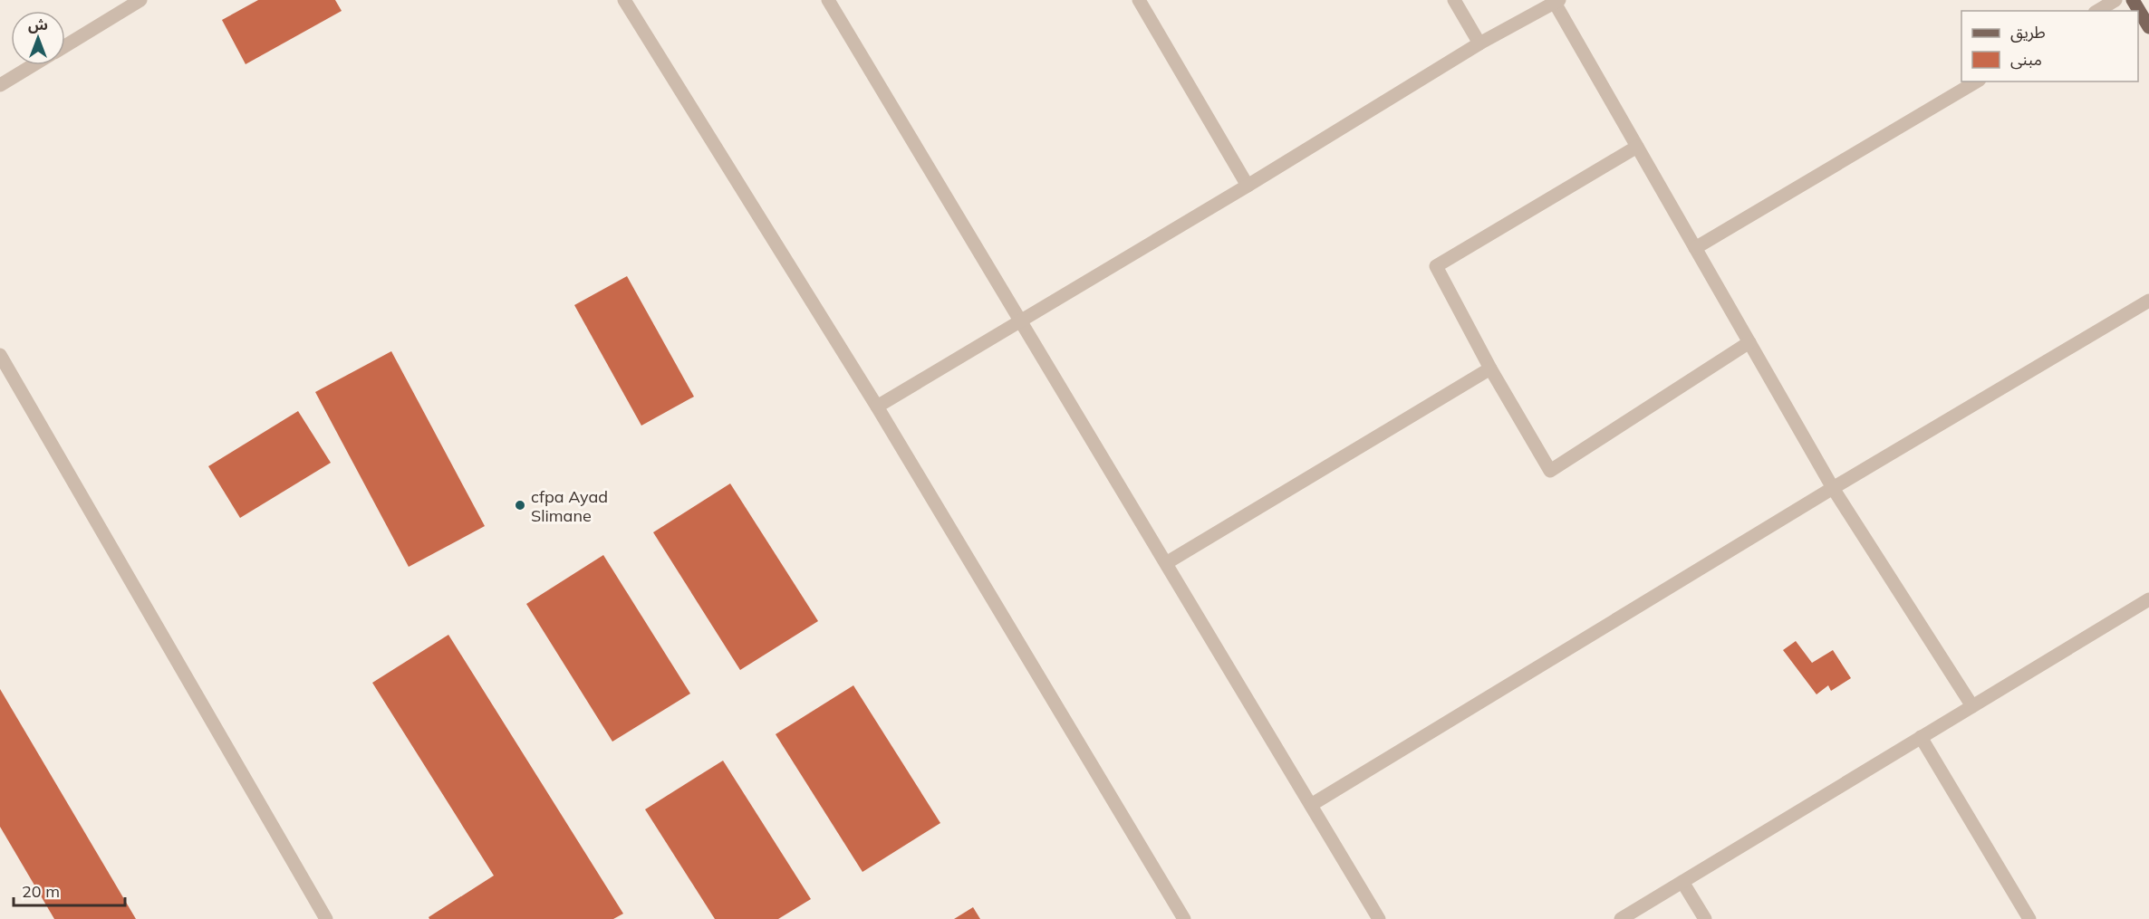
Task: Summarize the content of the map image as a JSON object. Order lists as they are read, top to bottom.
{
  "places": ["cfpa Ayad Slimane"],
  "legend": ["طريق", "مبنى"],
  "scale_bar": "20 m",
  "north": "top"
}
